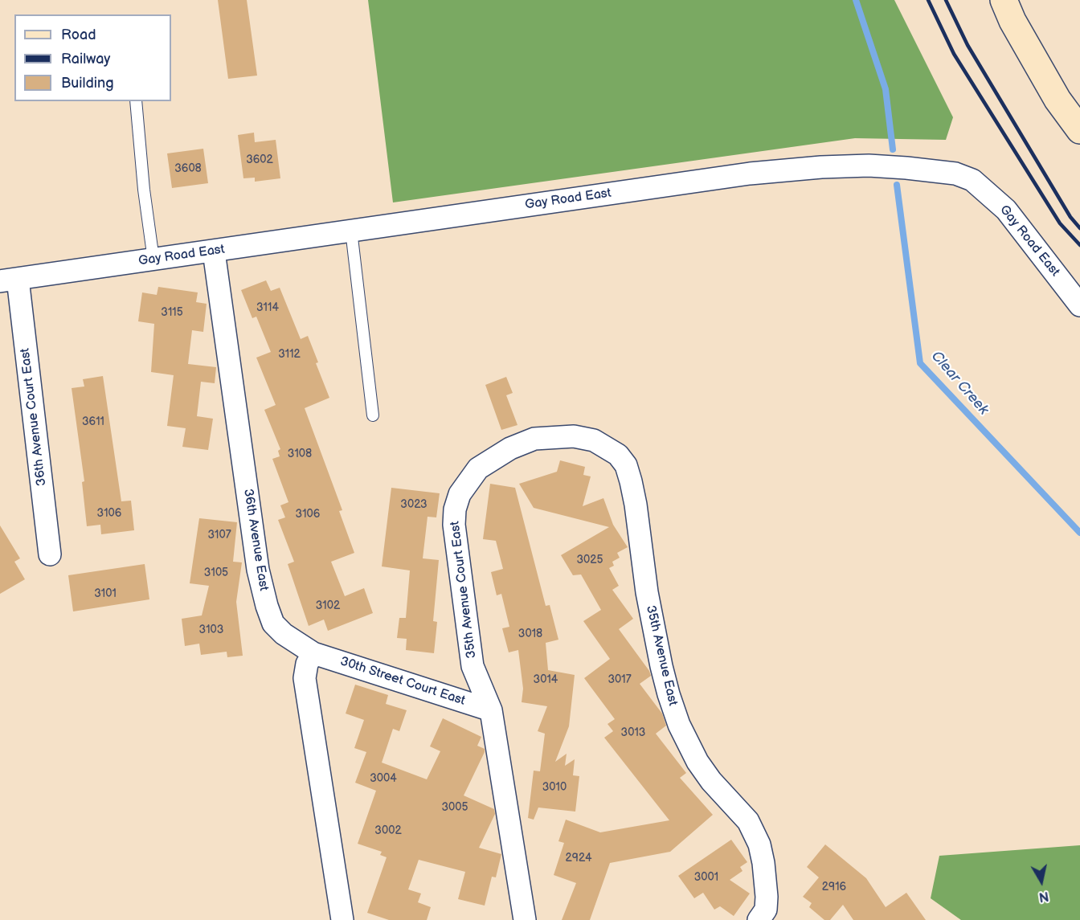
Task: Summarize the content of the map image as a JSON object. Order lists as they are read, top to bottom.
{
  "streets": {
    "street": [
      "Gay Road East",
      "36th Avenue Court East",
      "36th Avenue East",
      "35th Avenue Court East",
      "35th Avenue East",
      "30th Street Court East"
    ]
  },
  "crossings": [
    ["Gay Road East", "36th Avenue Court East"],
    ["Gay Road East", "36th Avenue East"],
    ["36th Avenue East", "30th Street Court East"],
    ["35th Avenue Court East", "35th Avenue East"],
    ["35th Avenue Court East", "30th Street Court East"]
  ],
  "water": ["Clear Creek"],
  "house_numbers": [
    "3602",
    "3608",
    "3114",
    "3115",
    "3112",
    "3611",
    "3108",
    "3023",
    "3106",
    "3106",
    "3107",
    "3025",
    "3105",
    "3101",
    "3102",
    "3103",
    "3018",
    "3014",
    "3017",
    "3013",
    "3004",
    "3010",
    "3005",
    "3002",
    "2924",
    "3001",
    "2916"
  ],
  "legend": ["Road", "Railway", "Building"],
  "north": "bottom"
}
